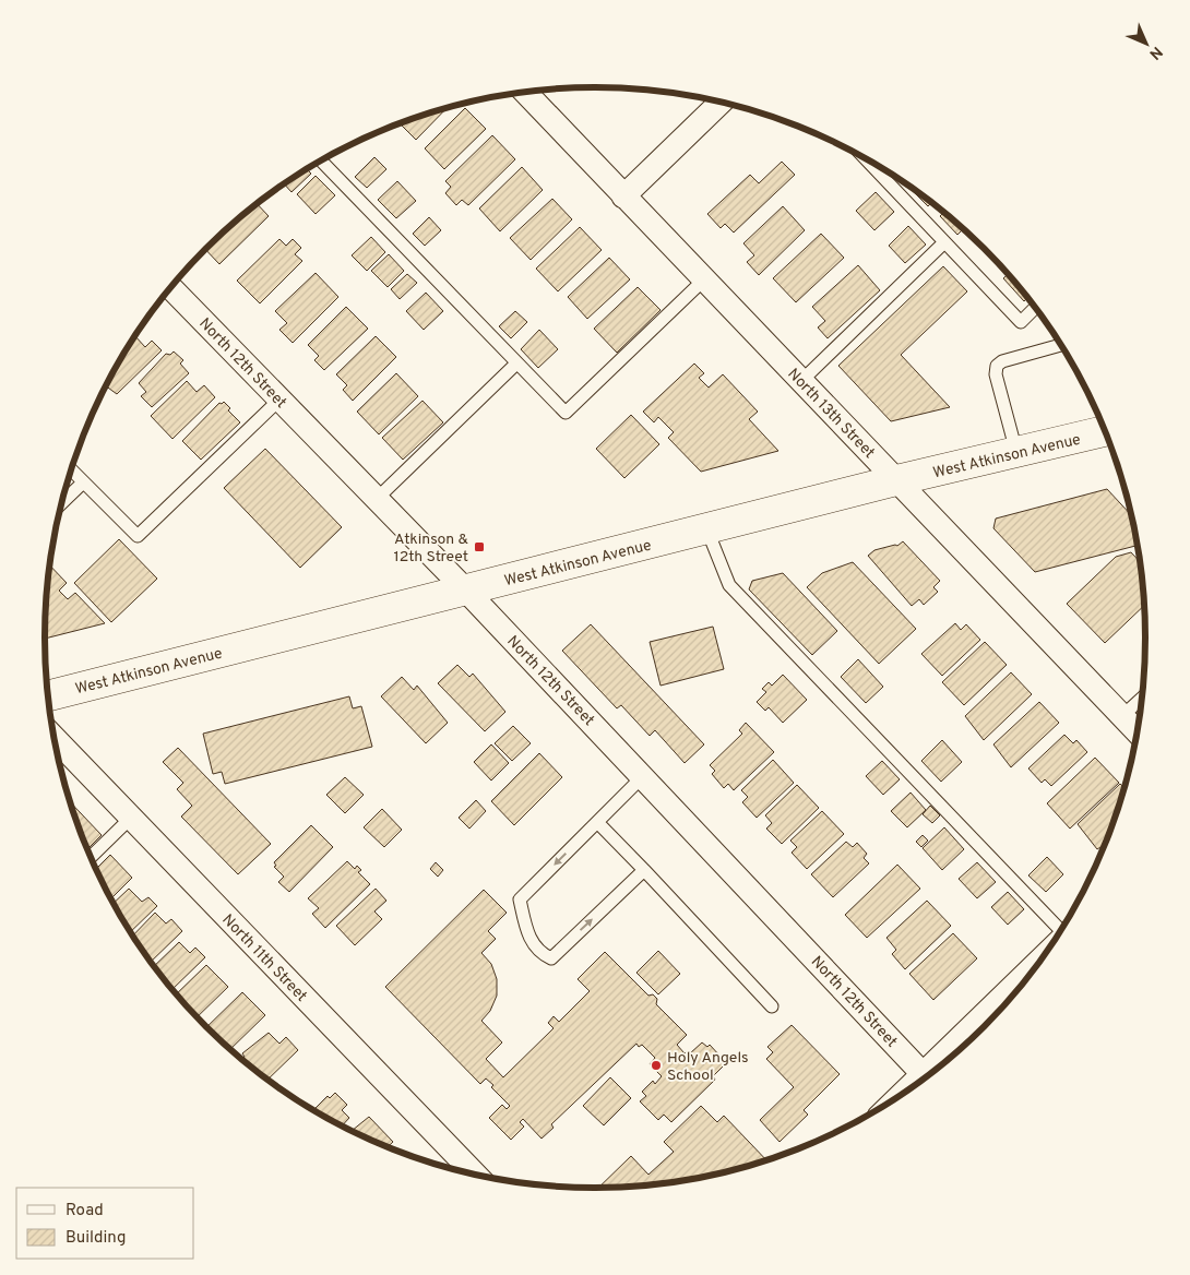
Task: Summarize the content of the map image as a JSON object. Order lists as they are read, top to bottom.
{
  "streets": {
    "street": [
      "North 12th Street",
      "North 13th Street",
      "West Atkinson Avenue",
      "North 11th Street"
    ]
  },
  "crossings": [
    ["North 12th Street", "West Atkinson Avenue"],
    ["North 13th Street", "West Atkinson Avenue"]
  ],
  "places": {
    "transit": ["Atkinson & 12th Street"],
    "other": ["Holy Angels School"]
  },
  "legend": ["Road", "Building"],
  "north": "bottom right"
}
